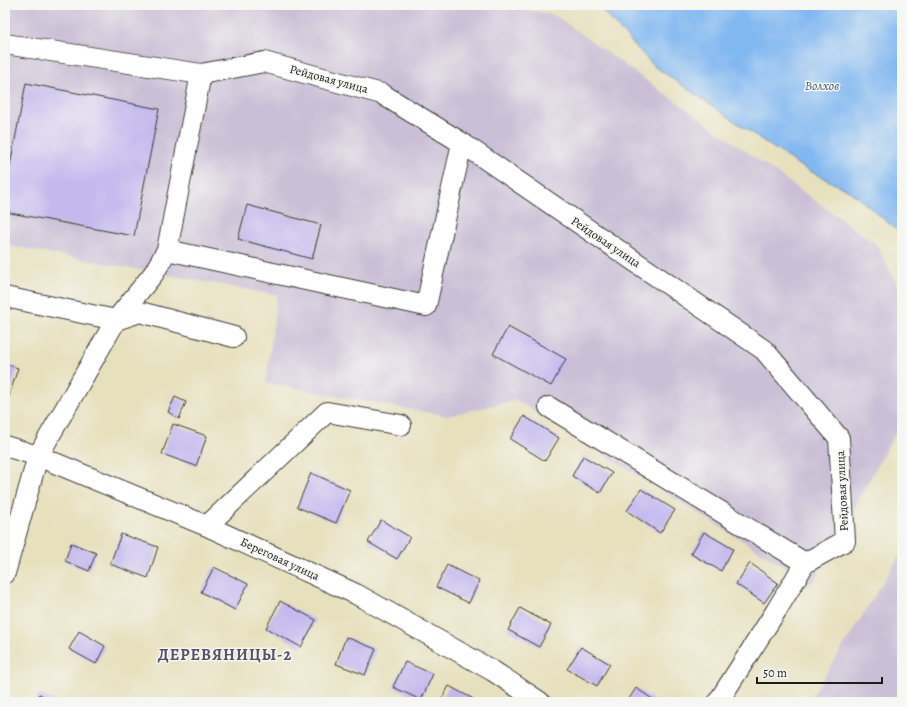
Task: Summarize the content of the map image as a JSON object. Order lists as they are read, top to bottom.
{
  "streets": {
    "street": ["Рейдовая улица", "Береговая улица"]
  },
  "districts": ["ДЕРЕВЯНИЦЫ-2"],
  "water": ["Волхов"],
  "scale_bar": "50 m"
}
